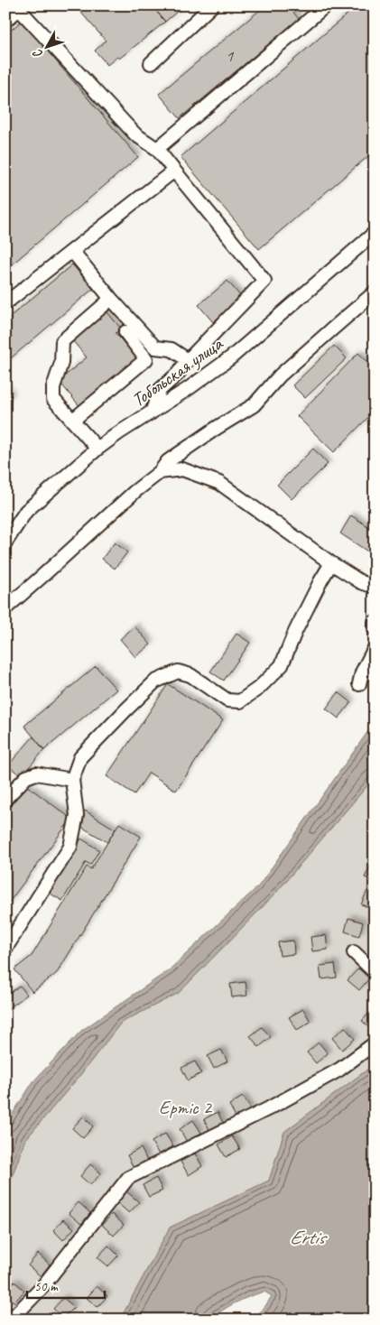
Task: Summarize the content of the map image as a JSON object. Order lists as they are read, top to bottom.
{
  "streets": {
    "street": ["Тобольская улица"]
  },
  "water": ["Ertis"],
  "parks": ["Ертіс 2"],
  "house_numbers": ["1"],
  "scale_bar": "50 m",
  "north": "bottom left"
}
